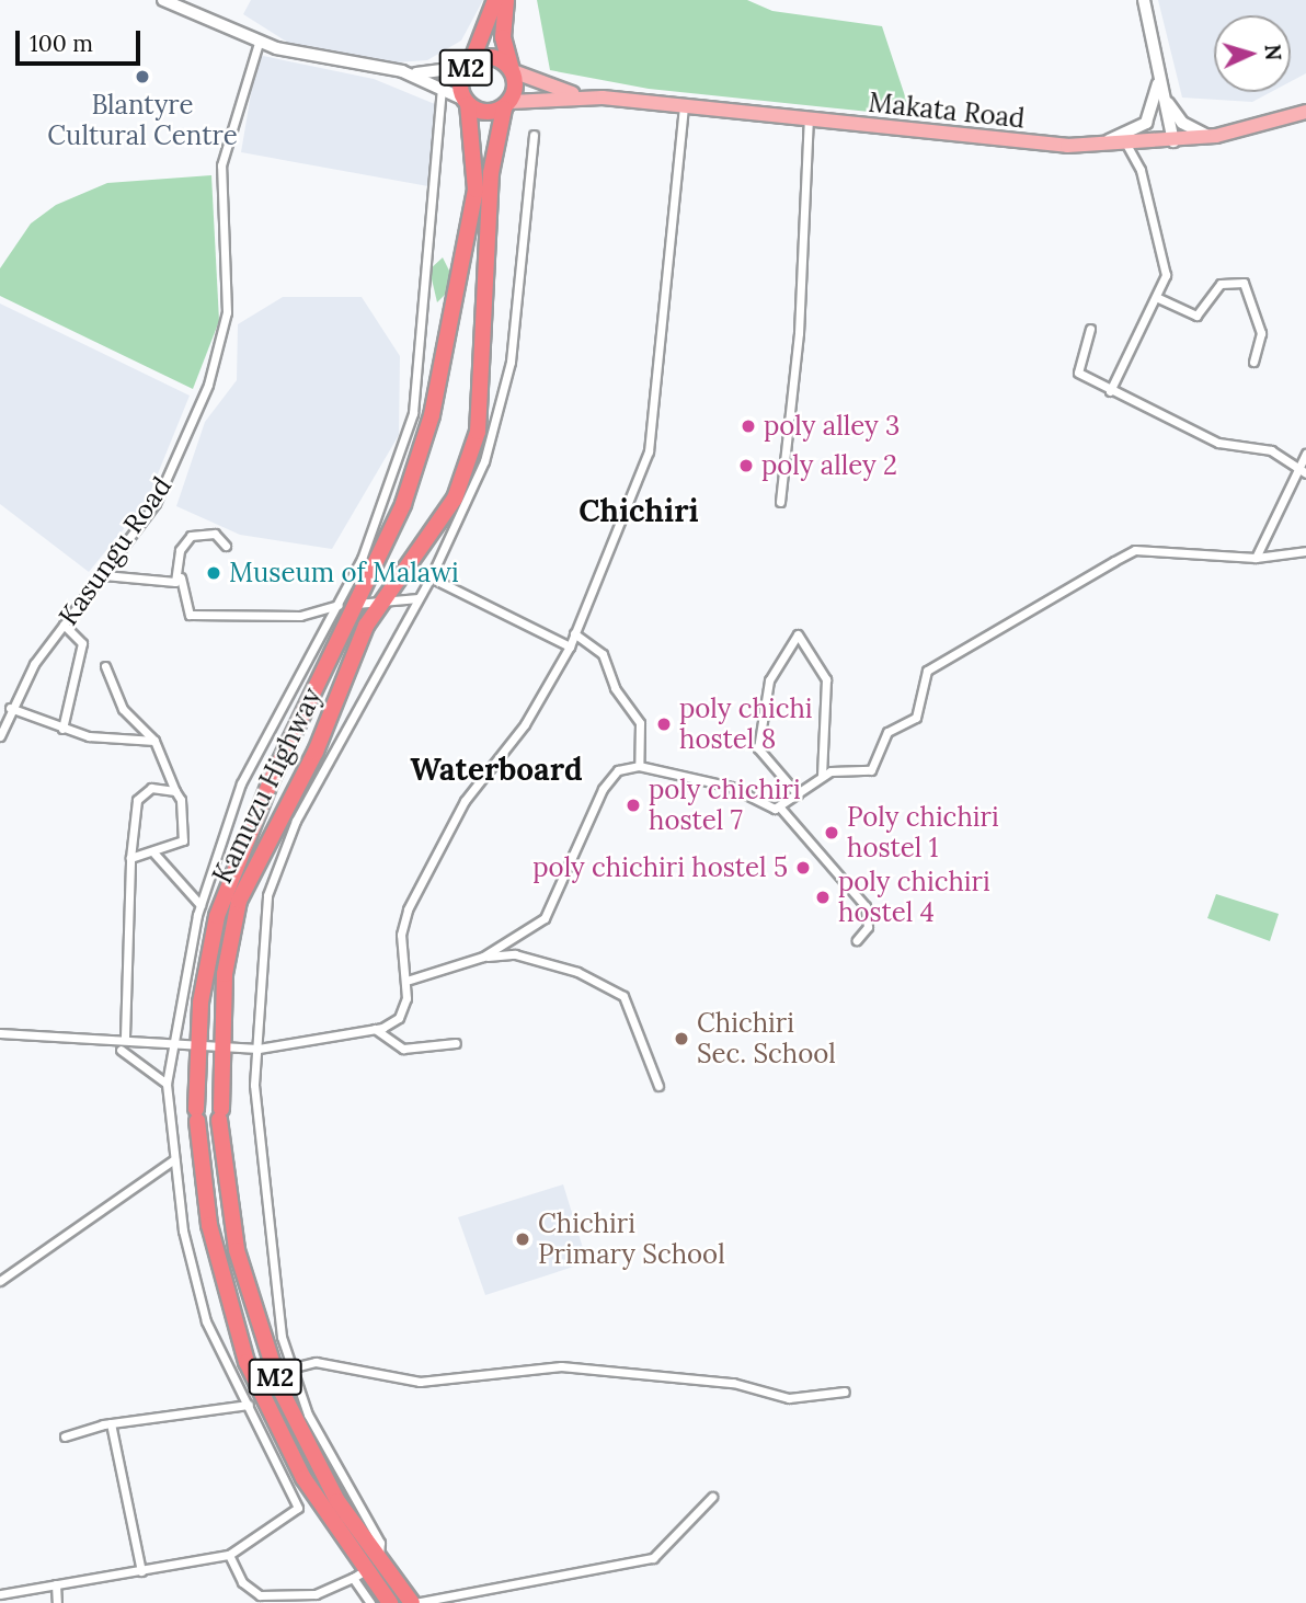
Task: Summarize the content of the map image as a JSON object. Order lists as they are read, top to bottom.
{
  "streets": {
    "highway": ["M2", "Kamuzu Highway"],
    "main road": ["Makata Road"],
    "street": ["Kasungu Road"]
  },
  "crossings": [
    ["M2", "Makata Road"],
    ["M2", "Kamuzu Highway"],
    ["Makata Road", "Kamuzu Highway"]
  ],
  "districts": ["Chichiri", "Waterboard"],
  "places": [
    "Blantyre Cultural Centre",
    "poly alley 3",
    "poly alley 2",
    "Museum of Malawi",
    "poly chichi hostel 8",
    "poly chichiri hostel 7",
    "Poly chichiri hostel 1",
    "poly chichiri hostel 5",
    "poly chichiri hostel 4",
    "Chichiri Sec. School",
    "Chichiri Primary School"
  ],
  "scale_bar": "100 m",
  "north": "right"
}
